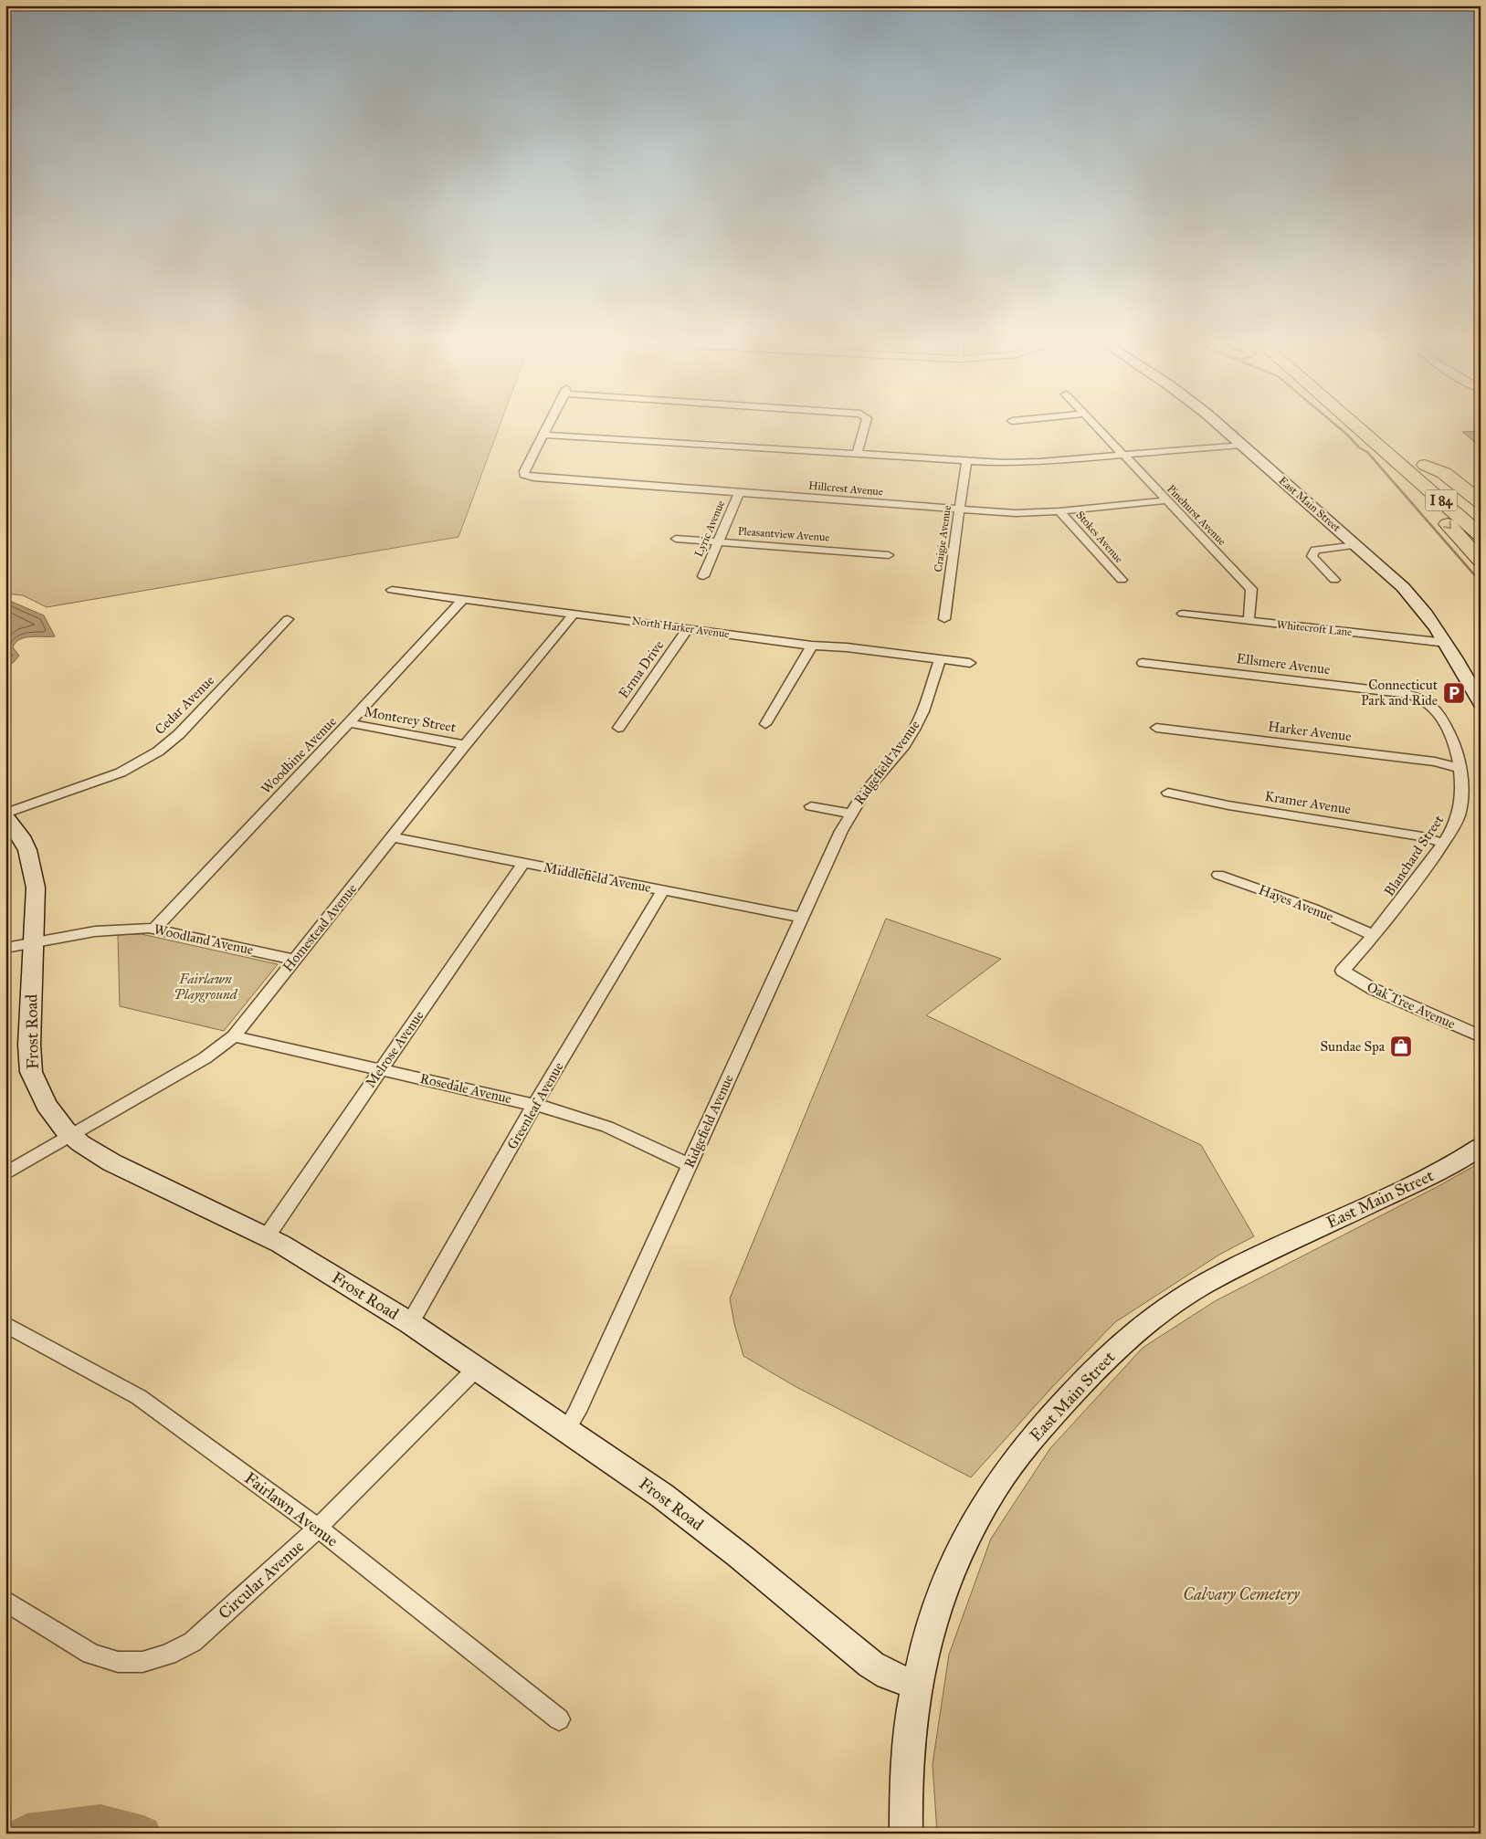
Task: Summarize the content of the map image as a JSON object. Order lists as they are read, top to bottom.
{
  "streets": {
    "highway": ["I 84"],
    "main road": ["East Main Street", "Frost Road"],
    "street": [
      "Hillcrest Avenue",
      "Pinehurst Avenue",
      "Lyric Avenue",
      "Pleasantview Avenue",
      "Stokes Avenue",
      "Craigie Avenue",
      "North Harker Avenue",
      "Whitecroft Lane",
      "Ellsmere Avenue",
      "Erma Drive",
      "Cedar Avenue",
      "Monterey Street",
      "Harker Avenue",
      "Woodbine Avenue",
      "Ridgefield Avenue",
      "Kramer Avenue",
      "Blanchard Street",
      "Middlefield Avenue",
      "Hayes Avenue",
      "Homestead Avenue",
      "Woodland Avenue",
      "Oak Tree Avenue",
      "Melrose Avenue",
      "Rosedale Avenue",
      "Greenleaf Avenue",
      "Fairlawn Avenue",
      "Circular Avenue"
    ]
  },
  "crossings": [
    ["Hillcrest Avenue", "Pinehurst Avenue"],
    ["Hillcrest Avenue", "Lyric Avenue"],
    ["Hillcrest Avenue", "Stokes Avenue"],
    ["Hillcrest Avenue", "Craigie Avenue"],
    ["East Main Street", "Whitecroft Lane"],
    ["East Main Street", "Frost Road"],
    ["Pinehurst Avenue", "Whitecroft Lane"],
    ["Lyric Avenue", "Pleasantview Avenue"],
    ["North Harker Avenue", "Erma Drive"],
    ["North Harker Avenue", "Woodbine Avenue"],
    ["North Harker Avenue", "Ridgefield Avenue"],
    ["North Harker Avenue", "Homestead Avenue"],
    ["Ellsmere Avenue", "Blanchard Street"],
    ["Cedar Avenue", "Frost Road"],
    ["Monterey Street", "Woodbine Avenue"],
    ["Monterey Street", "Homestead Avenue"],
    ["Harker Avenue", "Blanchard Street"],
    ["Woodbine Avenue", "Woodland Avenue"],
    ["Ridgefield Avenue", "Middlefield Avenue"],
    ["Ridgefield Avenue", "Frost Road"],
    ["Ridgefield Avenue", "Rosedale Avenue"],
    ["Kramer Avenue", "Blanchard Street"],
    ["Blanchard Street", "Hayes Avenue"],
    ["Blanchard Street", "Oak Tree Avenue"],
    ["Middlefield Avenue", "Homestead Avenue"],
    ["Middlefield Avenue", "Melrose Avenue"],
    ["Middlefield Avenue", "Greenleaf Avenue"],
    ["Homestead Avenue", "Woodland Avenue"],
    ["Homestead Avenue", "Frost Road"],
    ["Homestead Avenue", "Rosedale Avenue"],
    ["Woodland Avenue", "Frost Road"],
    ["Frost Road", "Melrose Avenue"],
    ["Frost Road", "Greenleaf Avenue"],
    ["Frost Road", "Circular Avenue"],
    ["Melrose Avenue", "Rosedale Avenue"],
    ["Rosedale Avenue", "Greenleaf Avenue"],
    ["Fairlawn Avenue", "Circular Avenue"]
  ],
  "parks": ["Fairlawn Playground", "Calvary Cemetery"],
  "places": {
    "parking": ["Connecticut Park and Ride"],
    "shop": ["Sundae Spa"]
  }
}
